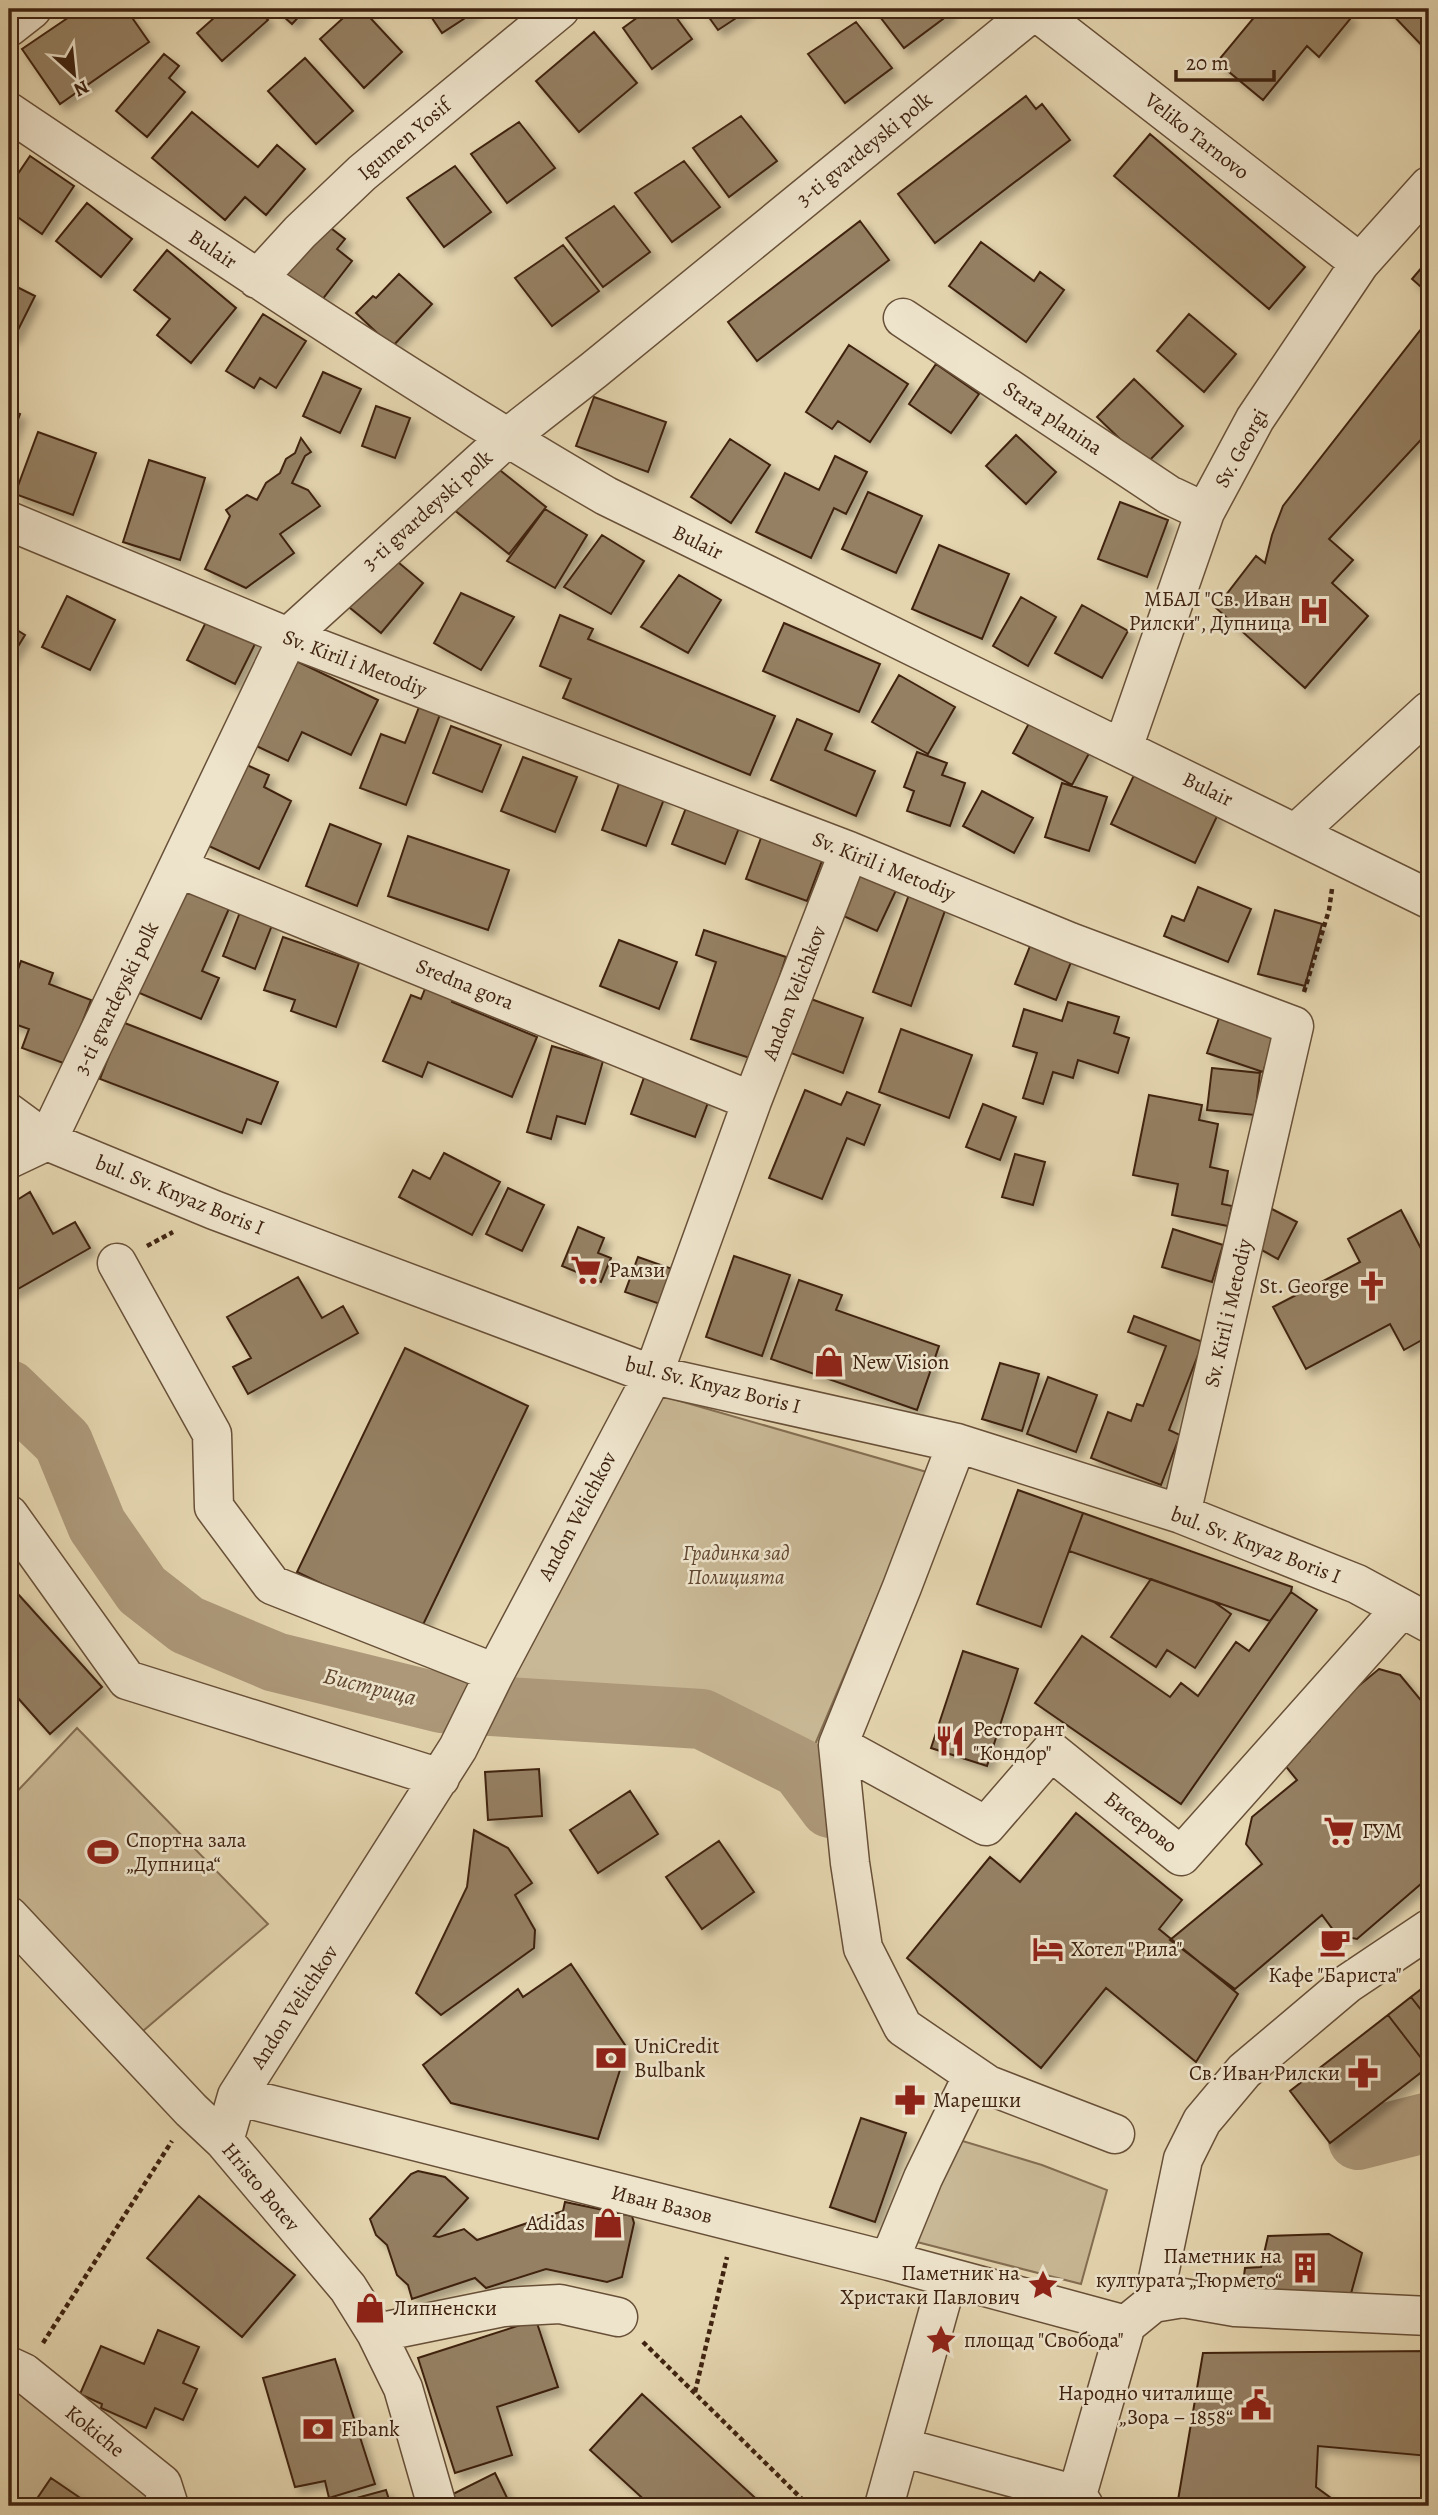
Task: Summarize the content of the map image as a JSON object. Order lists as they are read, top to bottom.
{
  "streets": {
    "street": [
      "Veliko Tarnovo",
      "Igumen Yosif",
      "3-ti gvardeyski polk",
      "Bulair",
      "Stara planina",
      "Sv. Georgi",
      "Sv. Kiril i Metodiy",
      "Sredna gora",
      "Andon Velichkov",
      "bul. Sv. Knyaz Boris I",
      "Бисерово",
      "Hristo Botev",
      "Иван Вазов",
      "Kokiche"
    ]
  },
  "crossings": [
    ["Veliko Tarnovo", "3-ti gvardeyski polk"],
    ["Veliko Tarnovo", "Sv. Georgi"],
    ["Igumen Yosif", "Bulair"],
    ["3-ti gvardeyski polk", "Bulair"],
    ["3-ti gvardeyski polk", "Sv. Kiril i Metodiy"],
    ["3-ti gvardeyski polk", "Sredna gora"],
    ["3-ti gvardeyski polk", "bul. Sv. Knyaz Boris I"],
    ["Bulair", "Sv. Georgi"],
    ["Stara planina", "Sv. Georgi"],
    ["Sv. Kiril i Metodiy", "Andon Velichkov"],
    ["Sv. Kiril i Metodiy", "bul. Sv. Knyaz Boris I"],
    ["Sredna gora", "Andon Velichkov"],
    ["Andon Velichkov", "bul. Sv. Knyaz Boris I"],
    ["Andon Velichkov", "Hristo Botev"],
    ["Andon Velichkov", "Иван Вазов"],
    ["bul. Sv. Knyaz Boris I", "Бисерово"]
  ],
  "water": ["Бистрица"],
  "parks": ["Градинка зад Полицията"],
  "places": {
    "hospital": ["МБАЛ \"Св. Иван Рилски\", Дупница"],
    "supermarket": ["Рамзи", "ГУМ"],
    "church": ["St. George"],
    "shop": ["New Vision", "Adidas", "Липненски"],
    "restaurant": ["Ресторант \"Кондор\""],
    "sports": ["Спортна зала „Дупница“"],
    "cafe": ["Кафе \"Бариста\""],
    "hotel": ["Хотел \"Рила\""],
    "bank": ["UniCredit Bulbank", "Fibank"],
    "pharmacy": ["Св. Иван Рилски", "Марешки"],
    "building": ["Паметник на културата „Тюрмето“"],
    "place": ["Паметник на Христаки Павлович", "площад \"Свобода\""],
    "public building": ["Народно читалище „Зора – 1858“"]
  },
  "scale_bar": "20 m",
  "north": "bottom right"
}
